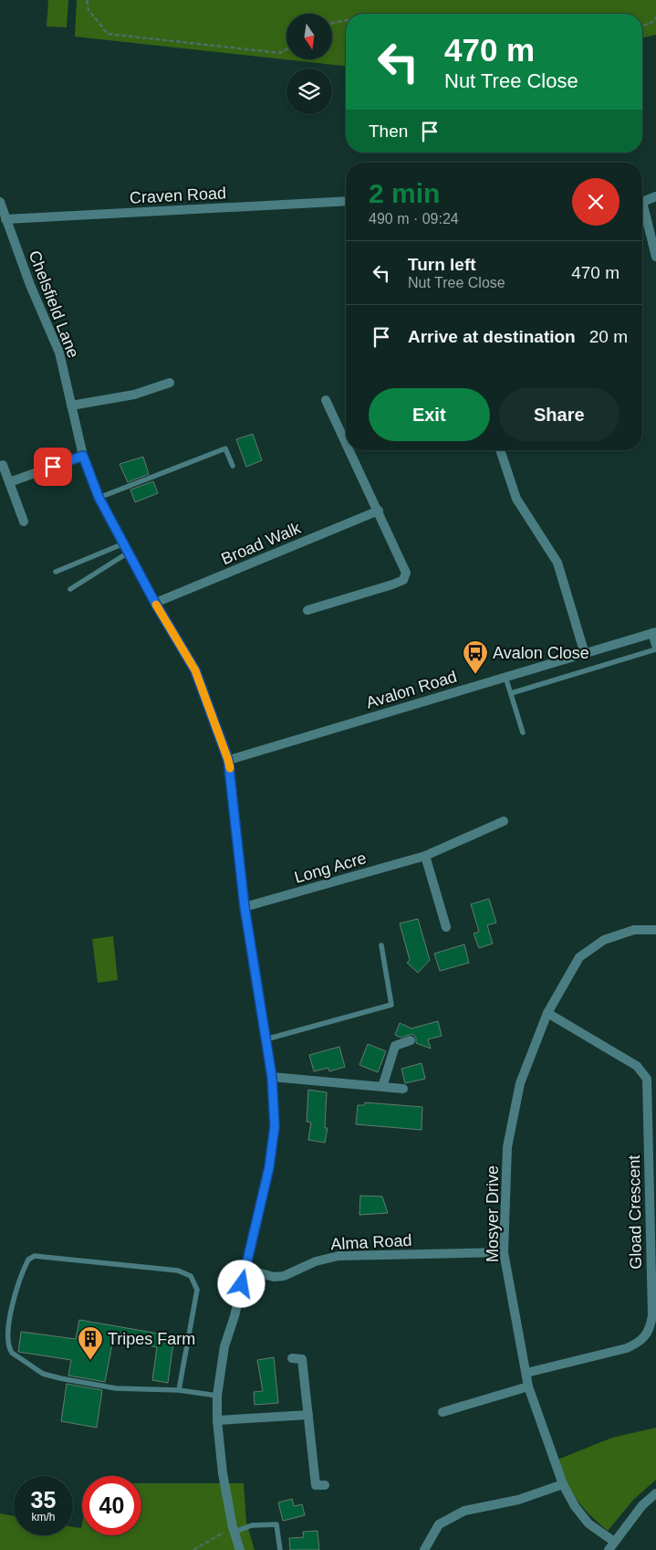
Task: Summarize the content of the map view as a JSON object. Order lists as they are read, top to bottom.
{
  "streets": {
    "street": [
      "Craven Road",
      "Chelsfield Lane",
      "Broad Walk",
      "Avalon Road",
      "Long Acre",
      "Gload Crescent",
      "Mosyer Drive",
      "Alma Road"
    ]
  },
  "crossings": [
    ["Craven Road", "Chelsfield Lane"],
    ["Chelsfield Lane", "Broad Walk"],
    ["Chelsfield Lane", "Avalon Road"],
    ["Chelsfield Lane", "Long Acre"],
    ["Chelsfield Lane", "Alma Road"],
    ["Gload Crescent", "Mosyer Drive"],
    ["Mosyer Drive", "Alma Road"]
  ],
  "places": {
    "bus stop": ["Avalon Close"],
    "building": ["Tripes Farm"]
  },
  "north": "bottom",
  "page": {
    "turn": ["470 m", "Nut Tree Close"],
    "then": "Then",
    "heading": ["2 min", "490 m · 09:24"],
    "list": [
      {
        "name": "Turn left",
        "note": "Nut Tree Close",
        "value": "470 m"
      },
      {
        "name": "Arrive at destination",
        "value": "20 m"
      }
    ],
    "buttons": ["Exit", "Share"],
    "speed": "35 km/h",
    "limit": "40"
  }
}
